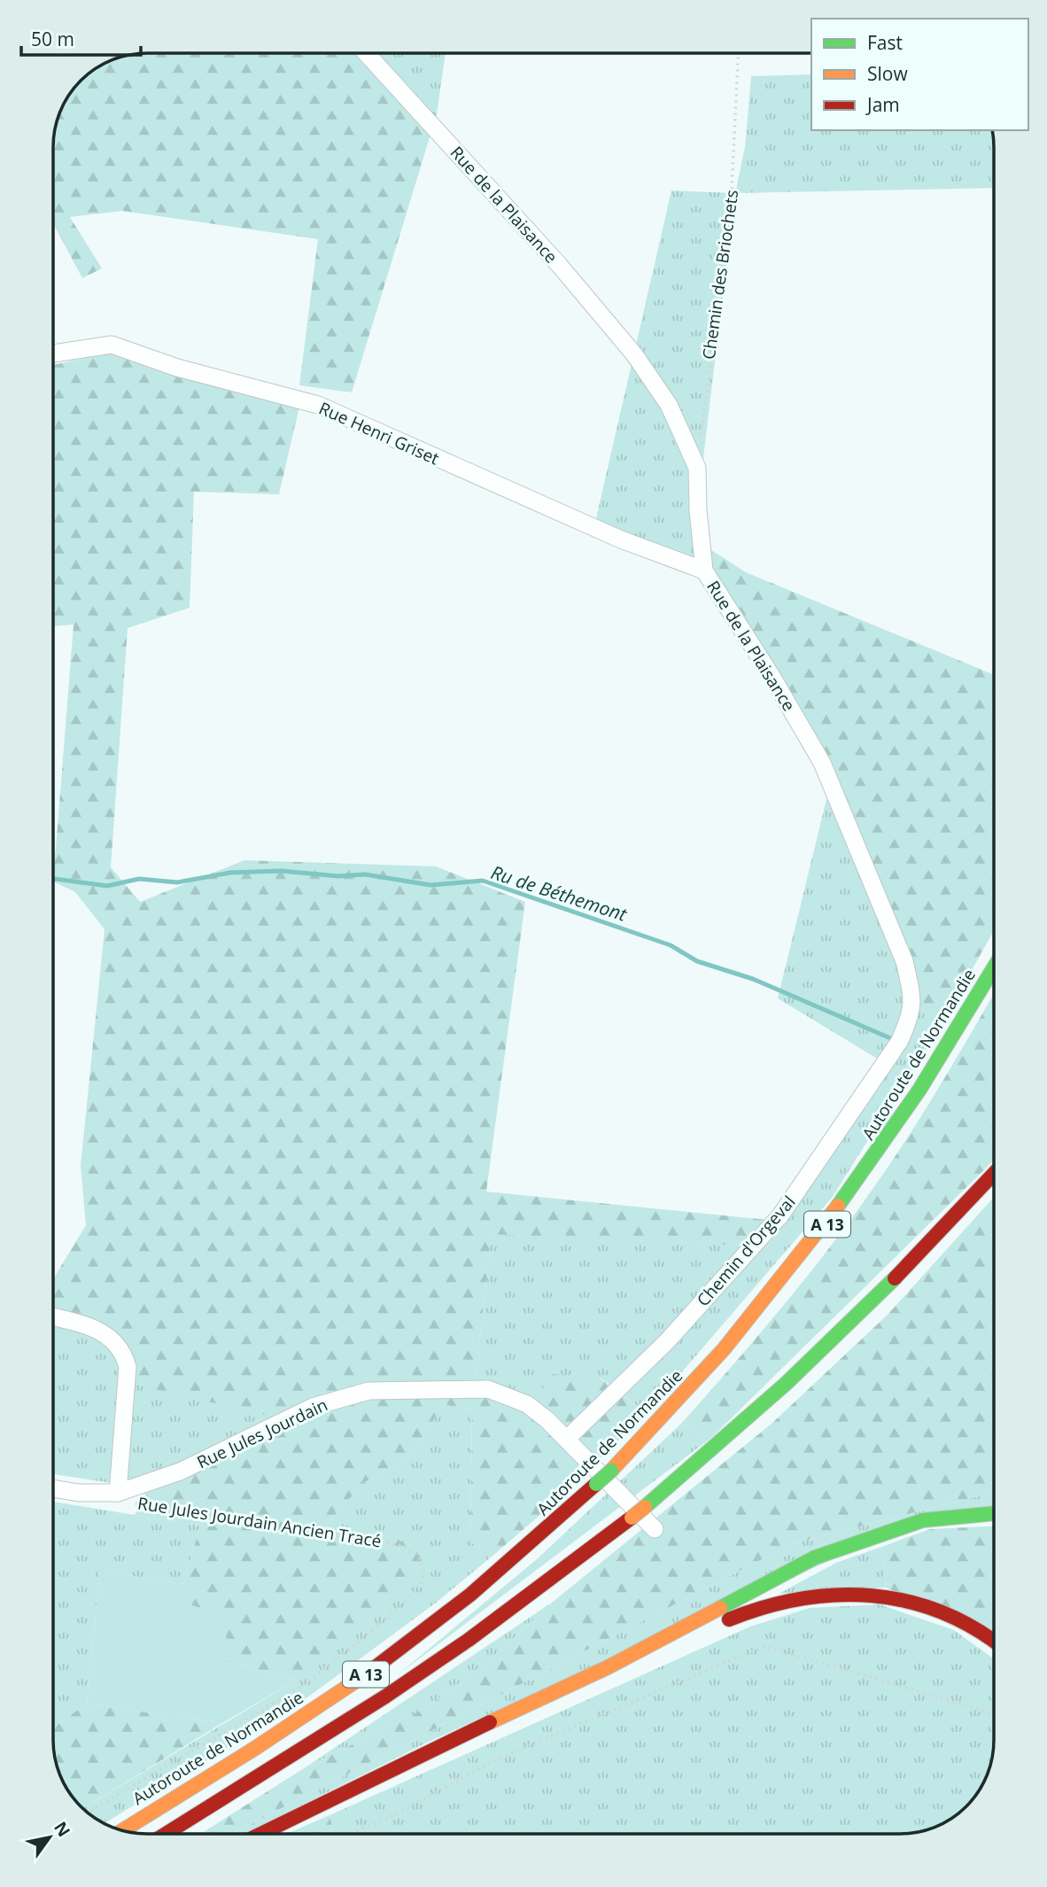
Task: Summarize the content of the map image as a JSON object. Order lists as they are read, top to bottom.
{
  "streets": {
    "highway": ["Autoroute de Normandie", "A 13"],
    "street": [
      "Rue de la Plaisance",
      "Rue Henri Griset",
      "Chemin d'Orgeval",
      "Rue Jules Jourdain"
    ],
    "path": ["Chemin des Briochets", "Rue Jules Jourdain Ancien Tracé"]
  },
  "crossings": [
    ["Rue de la Plaisance", "Chemin des Briochets"],
    ["Rue de la Plaisance", "Rue Henri Griset"],
    ["Rue de la Plaisance", "Chemin d'Orgeval"],
    ["Chemin d'Orgeval", "Rue Jules Jourdain"],
    ["Rue Jules Jourdain", "Rue Jules Jourdain Ancien Tracé"]
  ],
  "water": ["Ru de Béthemont"],
  "legend": ["Fast", "Slow", "Jam"],
  "scale_bar": "50 m",
  "north": "top right"
}
